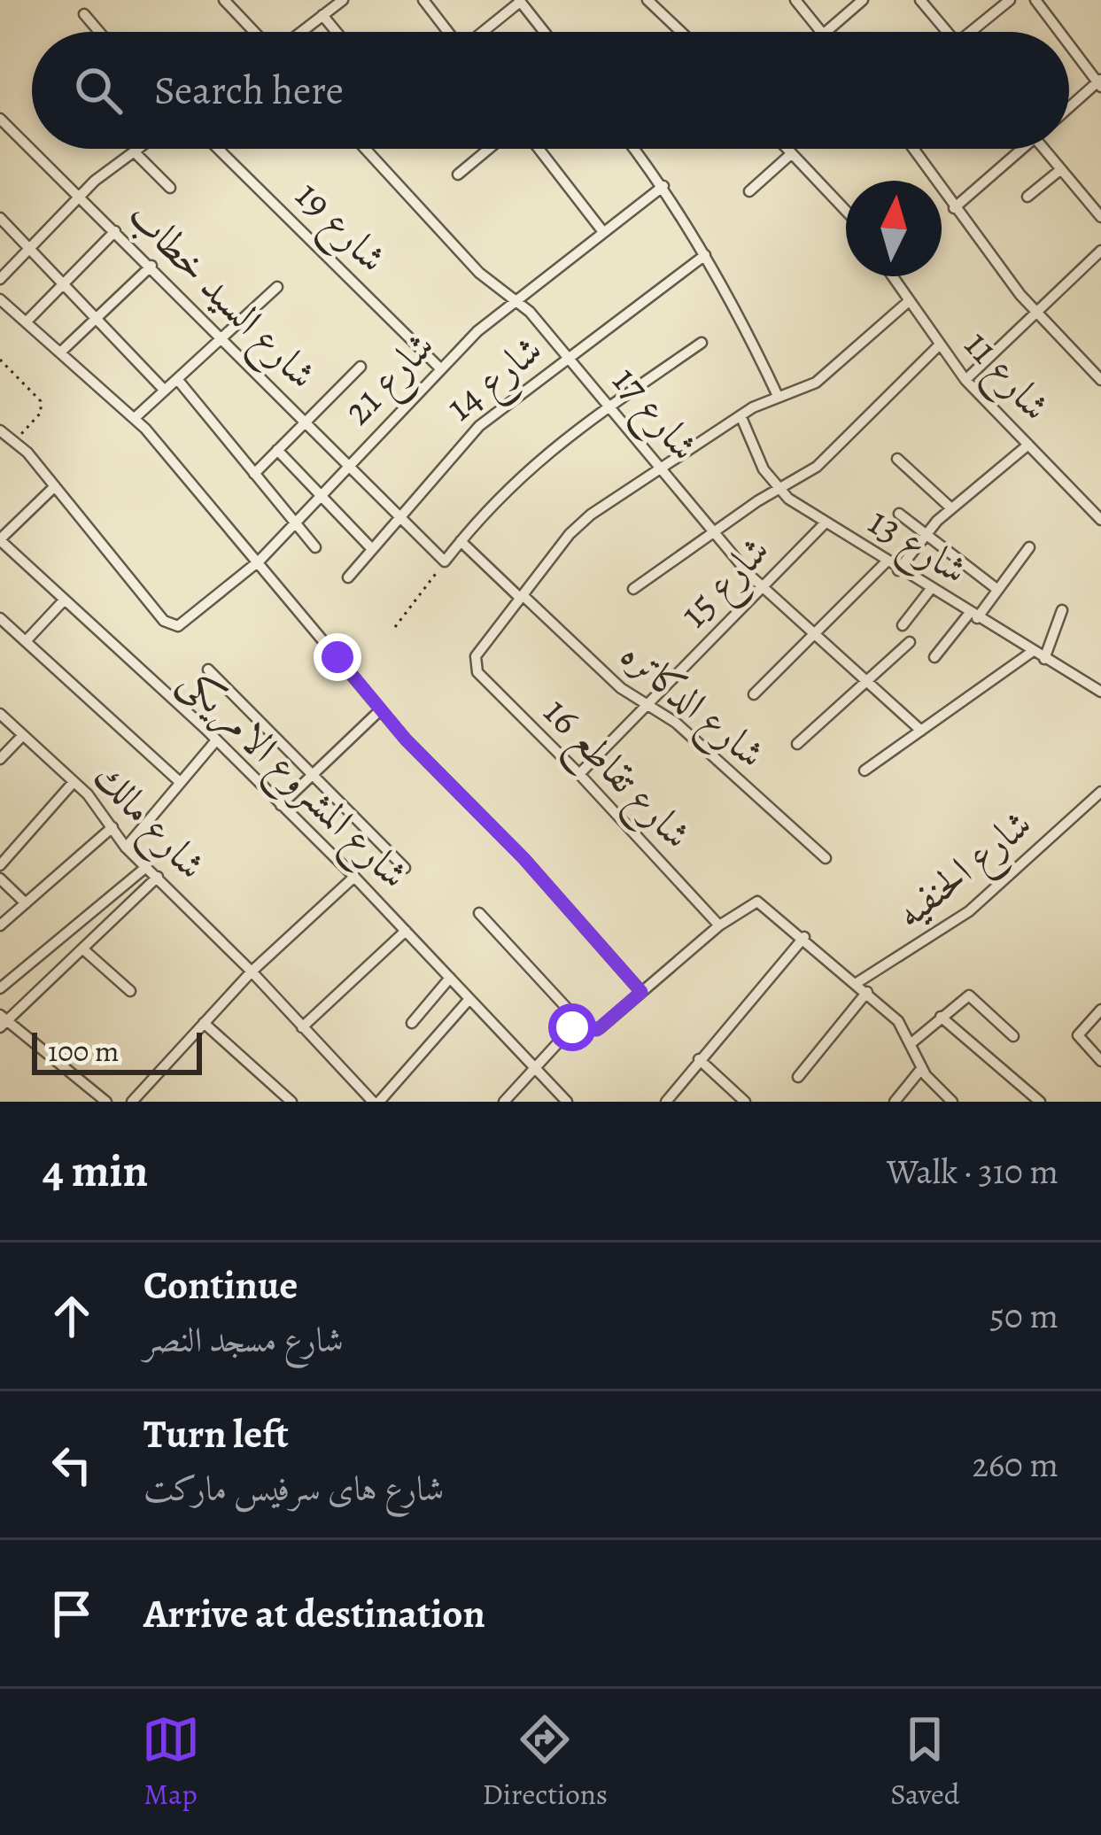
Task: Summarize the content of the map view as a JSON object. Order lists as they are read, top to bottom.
{
  "streets": {
    "street": [
      "شارع 19",
      "شارع السيد خطاب",
      "شارع 11",
      "شارع 21",
      "شارع 14",
      "شارع 17",
      "شارع 13",
      "شارع 15",
      "شارع الدكاتره",
      "شارع تقاطع 16",
      "شارع المشروع الامريكى",
      "شارع مالك",
      "شارع الحنفيه"
    ]
  },
  "crossings": [
    ["شارع 19", "شارع 21"],
    ["شارع السيد خطاب", "شارع 21"],
    ["شارع السيد خطاب", "شارع 14"],
    ["شارع 21", "شارع 17"],
    ["شارع 14", "شارع 17"],
    ["شارع 17", "شارع 15"],
    ["شارع 13", "شارع 15"],
    ["شارع 15", "شارع الدكاتره"],
    ["شارع 15", "شارع تقاطع 16"],
    ["شارع الدكاتره", "شارع تقاطع 16"]
  ],
  "scale_bar": "100 m",
  "north": "top",
  "page": {
    "search": "Search here",
    "scale": "100 m",
    "heading": ["4 min", "Walk · 310 m"],
    "list": [
      ["Continue", "شارع مسجد النصر", "50 m"],
      ["Turn left", "شارع هاى سرفيس ماركت", "260 m"],
      "Arrive at destination"
    ],
    "nav": ["Map", "Directions", "Saved"]
  }
}
